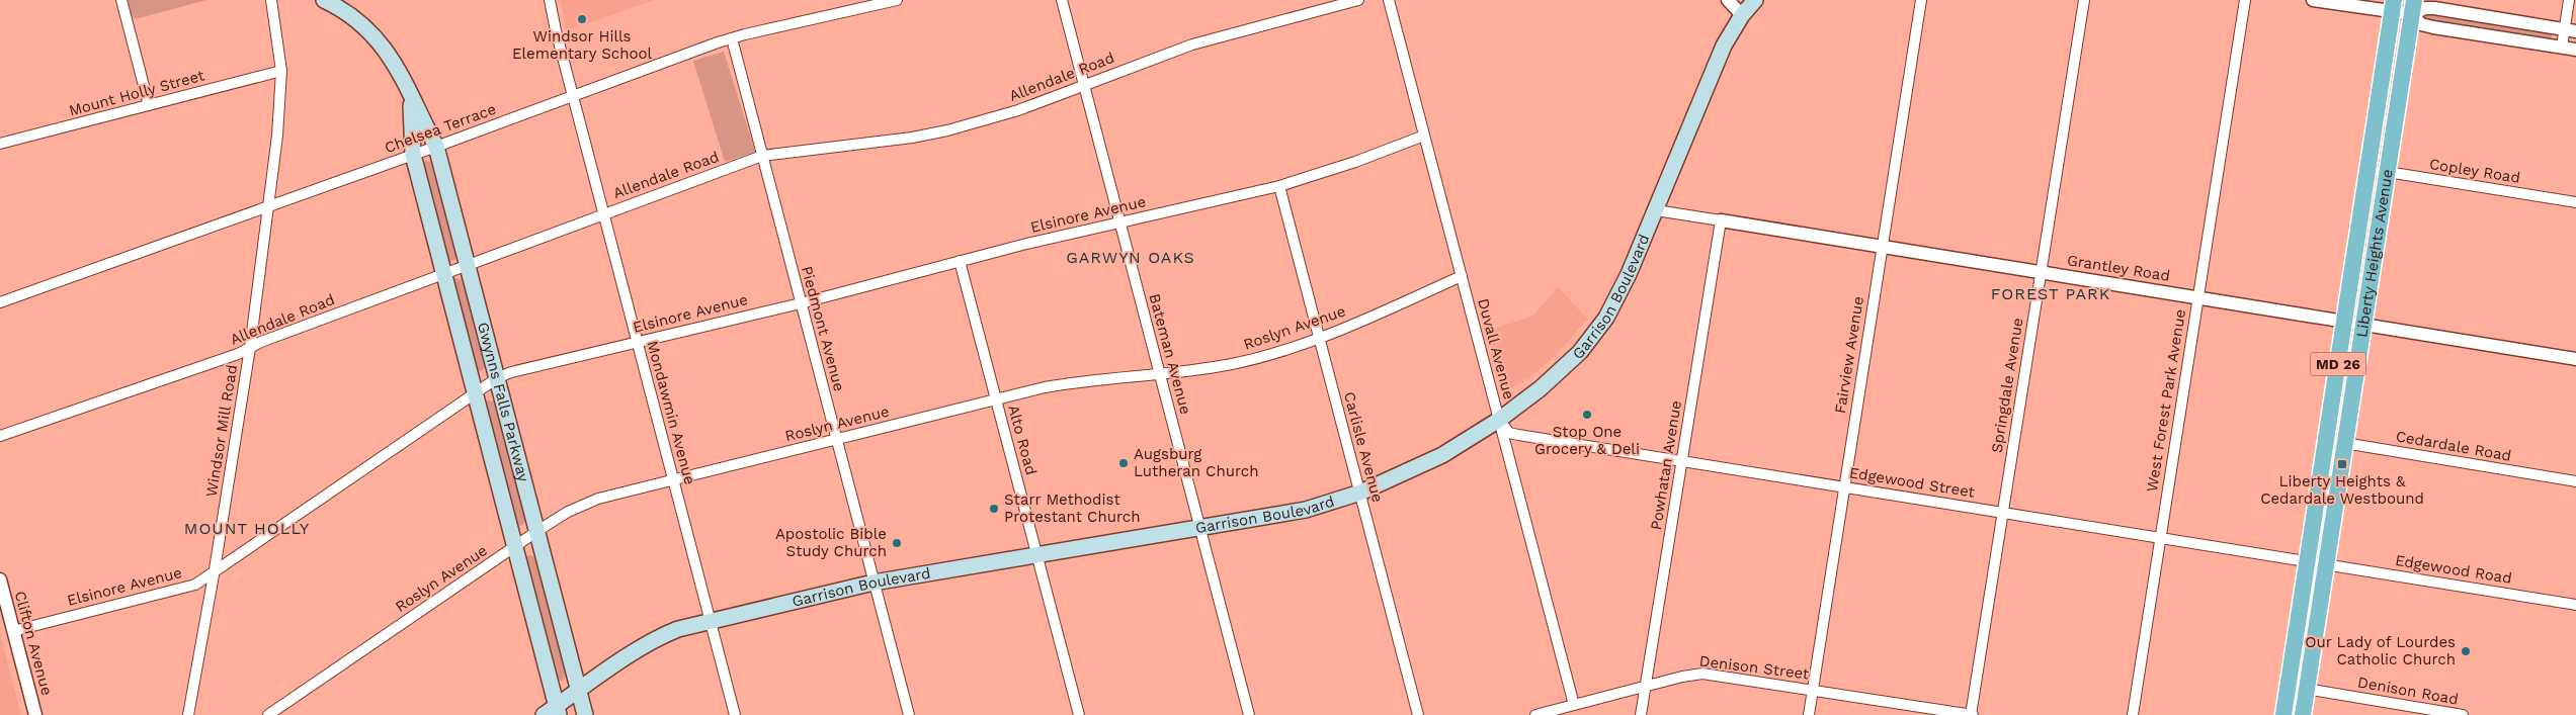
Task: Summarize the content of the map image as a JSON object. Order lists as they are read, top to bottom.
{
  "streets": {
    "main road": [
      "Liberty Heights Avenue",
      "Garrison Boulevard",
      "MD 26",
      "Gwynns Falls Parkway"
    ],
    "street": [
      "Allendale Road",
      "Mount Holly Street",
      "Chelsea Terrace",
      "Copley Road",
      "Elsinore Avenue",
      "Grantley Road",
      "Roslyn Avenue",
      "Piedmont Avenue",
      "Duvall Avenue",
      "Bateman Avenue",
      "Fairview Avenue",
      "Springdale Avenue",
      "West Forest Park Avenue",
      "Mondawmin Avenue",
      "Windsor Mill Road",
      "Alto Road",
      "Cedardale Road",
      "Carlisle Avenue",
      "Powhatan Avenue",
      "Edgewood Street",
      "Edgewood Road",
      "Clifton Avenue",
      "Denison Street",
      "Denison Road"
    ]
  },
  "crossings": [
    ["Allendale Road", "Piedmont Avenue"],
    ["Allendale Road", "Bateman Avenue"],
    ["Allendale Road", "Gwynns Falls Parkway"],
    ["Allendale Road", "Mondawmin Avenue"],
    ["Allendale Road", "Windsor Mill Road"],
    ["Mount Holly Street", "Windsor Mill Road"],
    ["Chelsea Terrace", "Piedmont Avenue"],
    ["Chelsea Terrace", "Gwynns Falls Parkway"],
    ["Chelsea Terrace", "Mondawmin Avenue"],
    ["Chelsea Terrace", "Windsor Mill Road"],
    ["Copley Road", "Liberty Heights Avenue"],
    ["Elsinore Avenue", "Piedmont Avenue"],
    ["Elsinore Avenue", "Duvall Avenue"],
    ["Elsinore Avenue", "Bateman Avenue"],
    ["Elsinore Avenue", "Gwynns Falls Parkway"],
    ["Elsinore Avenue", "Mondawmin Avenue"],
    ["Elsinore Avenue", "Windsor Mill Road"],
    ["Elsinore Avenue", "Alto Road"],
    ["Elsinore Avenue", "Carlisle Avenue"],
    ["Elsinore Avenue", "Clifton Avenue"],
    ["Liberty Heights Avenue", "Grantley Road"],
    ["Liberty Heights Avenue", "Cedardale Road"],
    ["Liberty Heights Avenue", "Edgewood Street"],
    ["Liberty Heights Avenue", "Edgewood Road"],
    ["Liberty Heights Avenue", "Denison Road"],
    ["Grantley Road", "Garrison Boulevard"],
    ["Grantley Road", "Fairview Avenue"],
    ["Grantley Road", "Springdale Avenue"],
    ["Grantley Road", "West Forest Park Avenue"],
    ["Grantley Road", "Powhatan Avenue"],
    ["Garrison Boulevard", "Piedmont Avenue"],
    ["Garrison Boulevard", "Duvall Avenue"],
    ["Garrison Boulevard", "Bateman Avenue"],
    ["Garrison Boulevard", "Gwynns Falls Parkway"],
    ["Garrison Boulevard", "Mondawmin Avenue"],
    ["Garrison Boulevard", "Alto Road"],
    ["Garrison Boulevard", "Carlisle Avenue"],
    ["Garrison Boulevard", "Edgewood Street"],
    ["Roslyn Avenue", "Piedmont Avenue"],
    ["Roslyn Avenue", "Duvall Avenue"],
    ["Roslyn Avenue", "Bateman Avenue"],
    ["Roslyn Avenue", "Gwynns Falls Parkway"],
    ["Roslyn Avenue", "Mondawmin Avenue"],
    ["Roslyn Avenue", "Alto Road"],
    ["Roslyn Avenue", "Carlisle Avenue"],
    ["Duvall Avenue", "Edgewood Street"],
    ["Duvall Avenue", "Denison Street"],
    ["Fairview Avenue", "Edgewood Street"],
    ["Fairview Avenue", "Denison Street"],
    ["Springdale Avenue", "Edgewood Street"],
    ["Springdale Avenue", "Denison Street"],
    ["West Forest Park Avenue", "Edgewood Street"],
    ["Powhatan Avenue", "Edgewood Street"],
    ["Powhatan Avenue", "Denison Street"],
    ["Edgewood Street", "Edgewood Road"]
  ],
  "districts": ["GARWYN OAKS", "FOREST PARK", "MOUNT HOLLY"],
  "places": {
    "other": [
      "Windsor Hills Elementary School",
      "Stop One Grocery & Deli",
      "Augsburg Lutheran Church",
      "Starr Methodist Protestant Church",
      "Apostolic Bible Study Church",
      "Our Lady of Lourdes Catholic Church"
    ],
    "transit": ["Liberty Heights & Cedardale Westbound"]
  }
}
